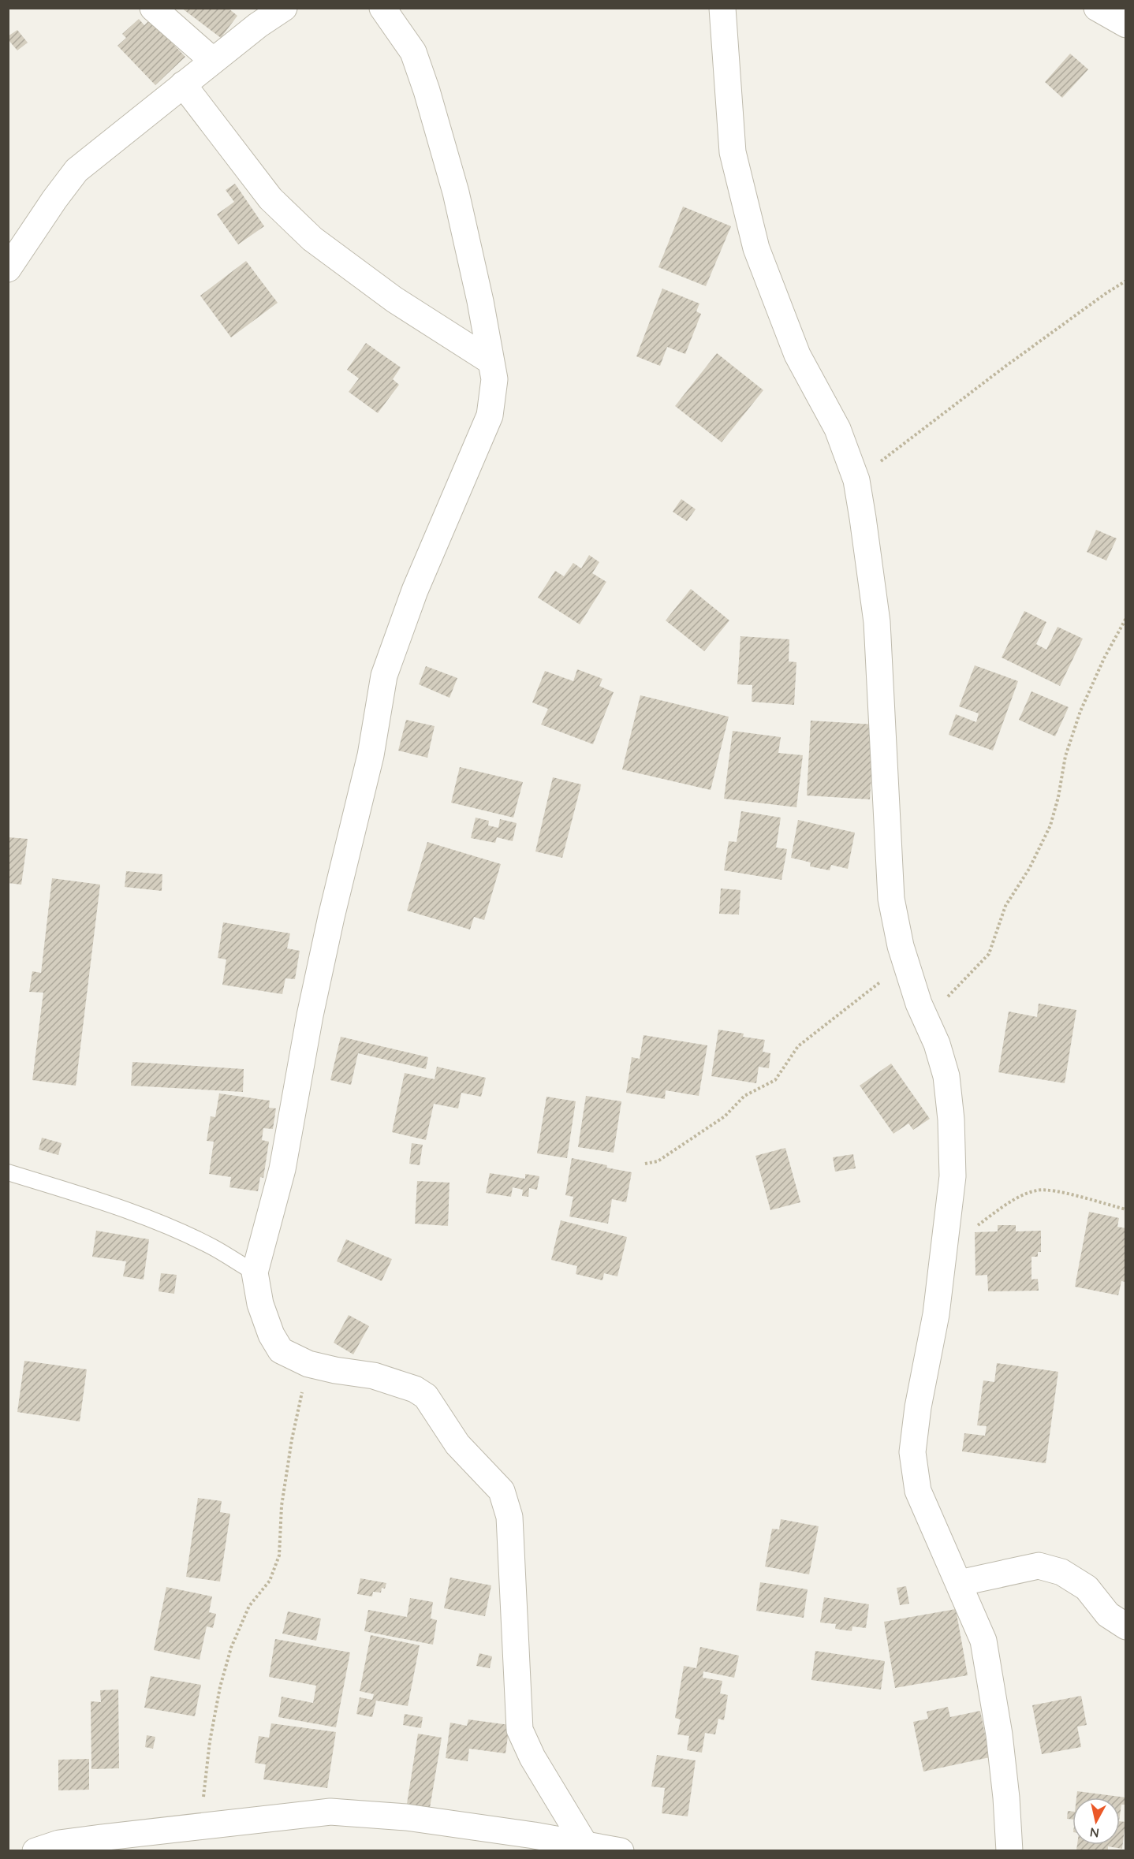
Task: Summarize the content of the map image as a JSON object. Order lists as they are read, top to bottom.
{
  "north": "bottom"
}
